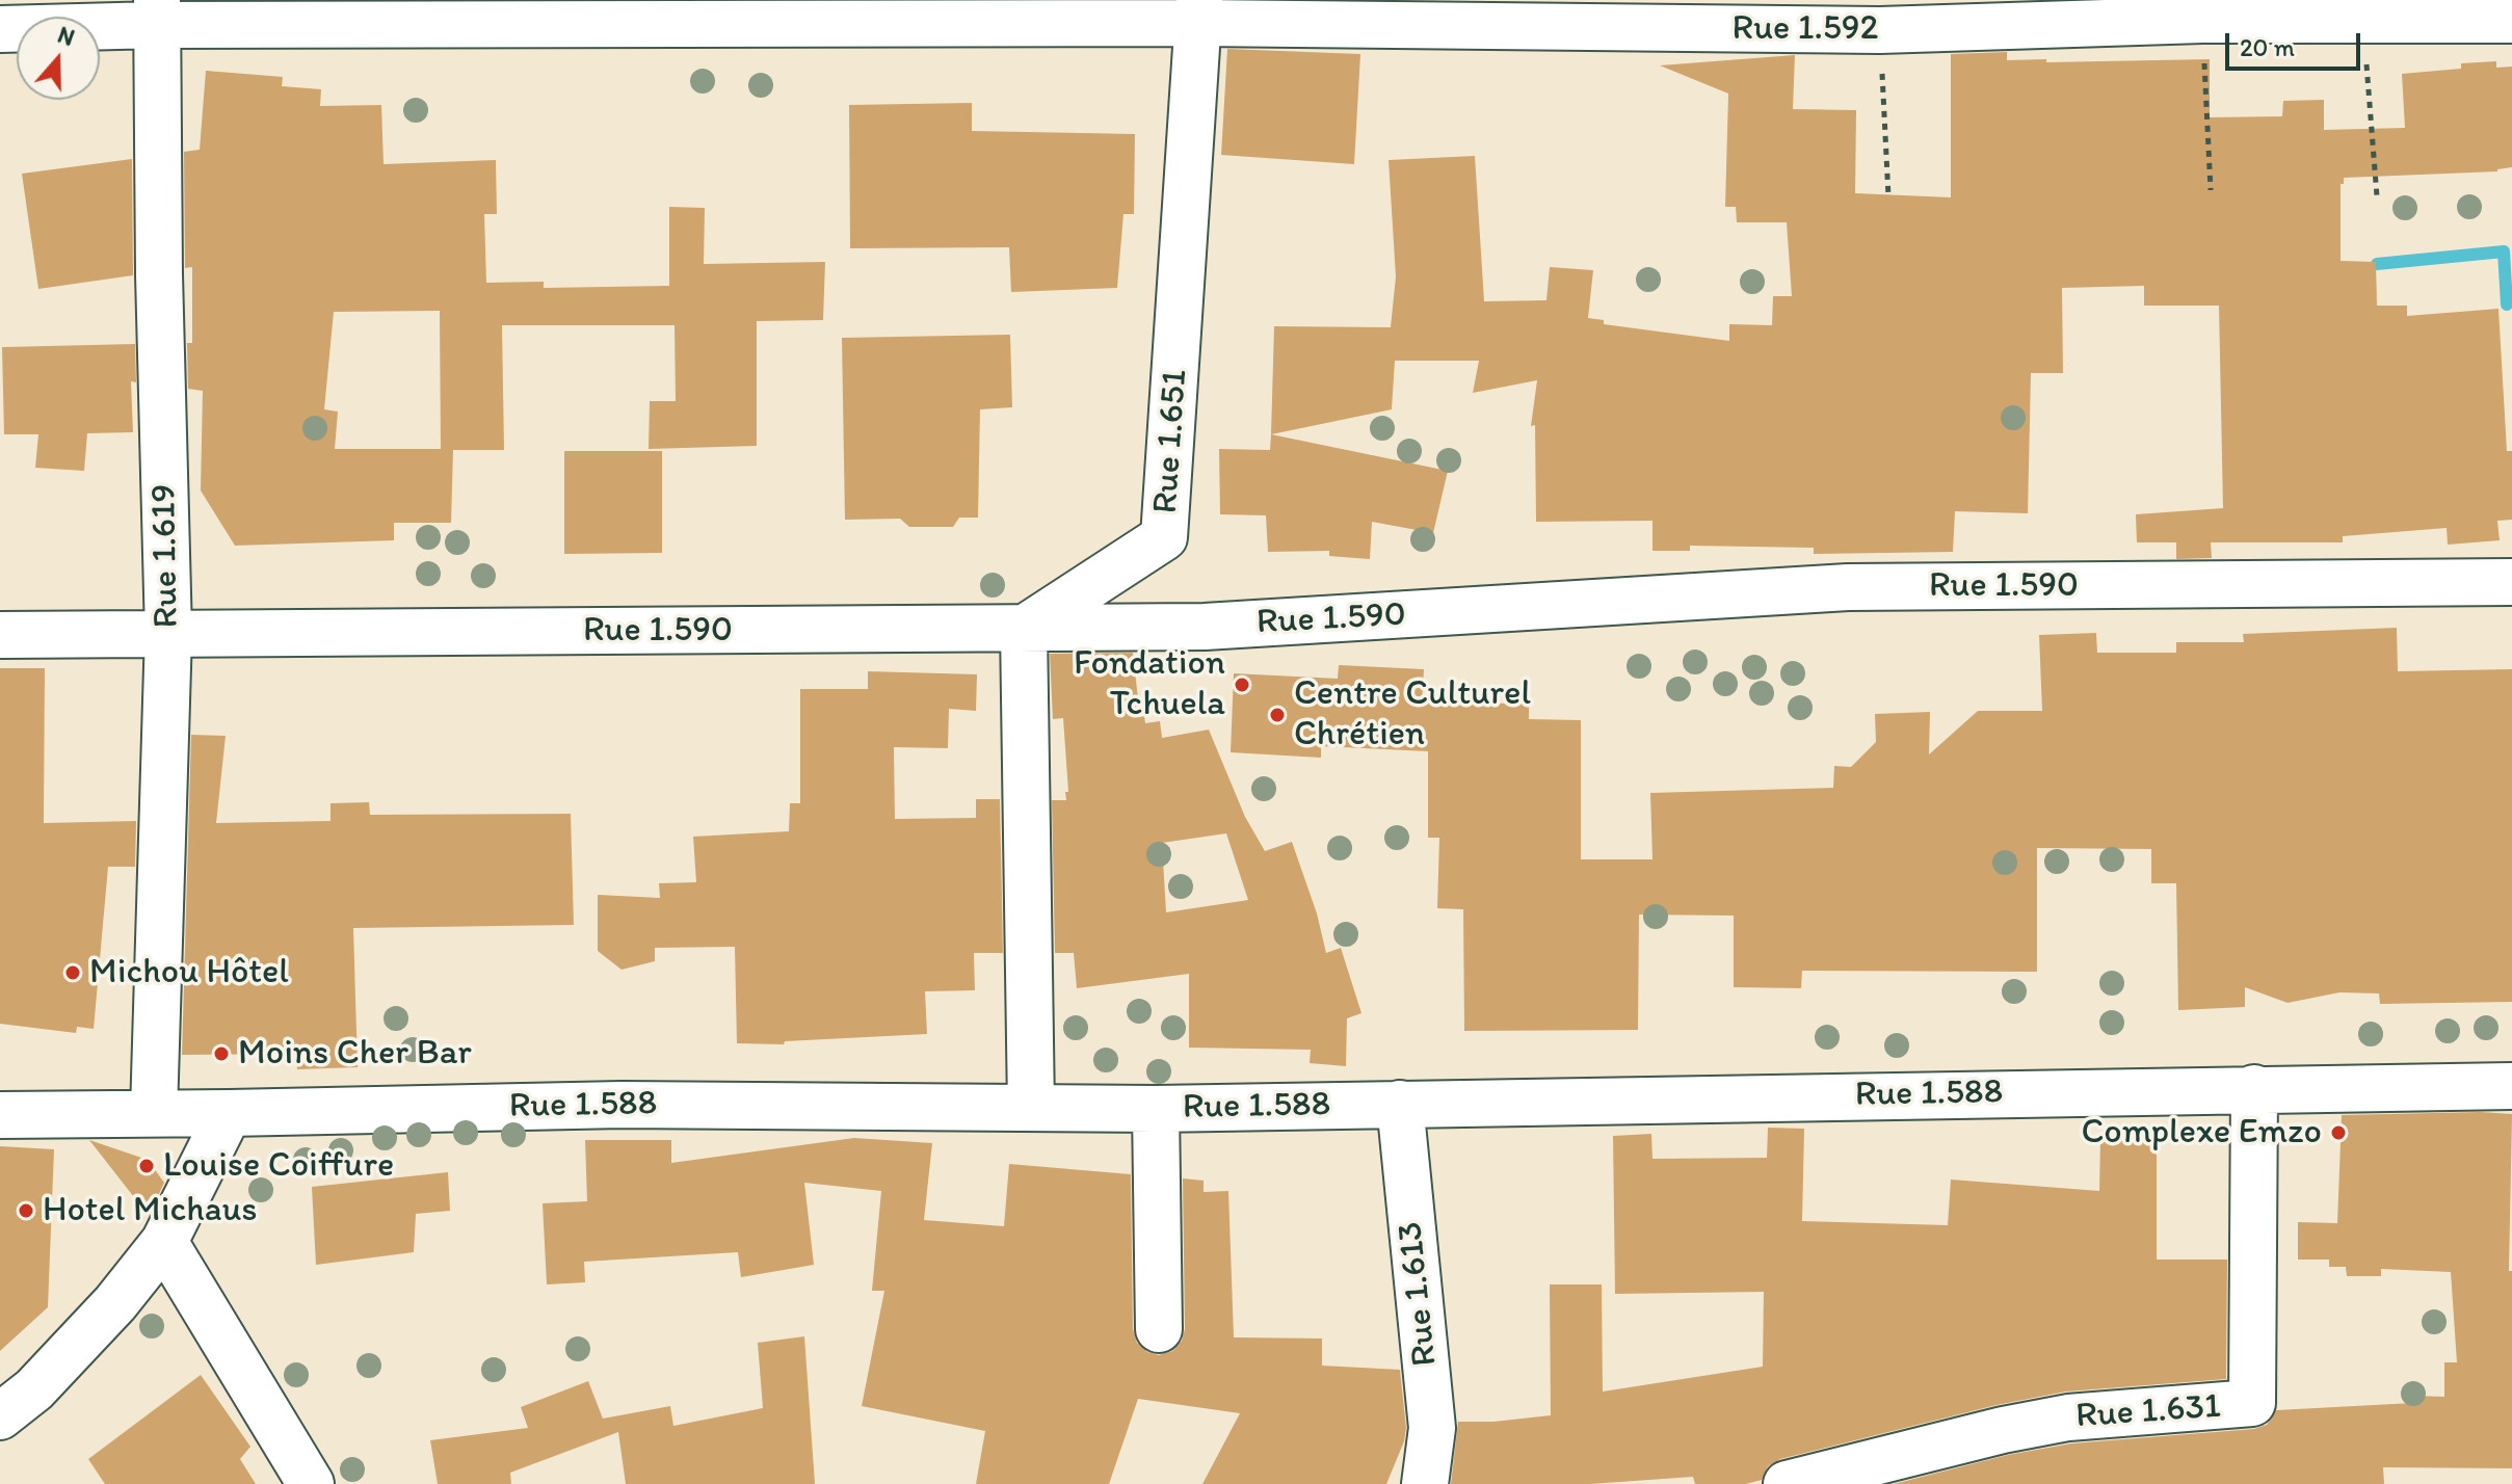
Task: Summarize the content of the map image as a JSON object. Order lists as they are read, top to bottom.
{
  "streets": {
    "street": [
      "Rue 1.592",
      "Rue 1.651",
      "Rue 1.619",
      "Rue 1.590",
      "Rue 1.588",
      "Rue 1.613",
      "Rue 1.631"
    ]
  },
  "crossings": [
    ["Rue 1.592", "Rue 1.651"],
    ["Rue 1.592", "Rue 1.619"],
    ["Rue 1.651", "Rue 1.590"],
    ["Rue 1.619", "Rue 1.590"],
    ["Rue 1.619", "Rue 1.588"],
    ["Rue 1.588", "Rue 1.613"],
    ["Rue 1.588", "Rue 1.631"]
  ],
  "places": [
    "Fondation Tchuela",
    "Centre Culturel Chrétien",
    "Michou Hôtel",
    "Moins Cher Bar",
    "Complexe Emzo",
    "Louise Coiffure",
    "Hotel Michaus"
  ],
  "scale_bar": "20 m",
  "north": "top"
}
